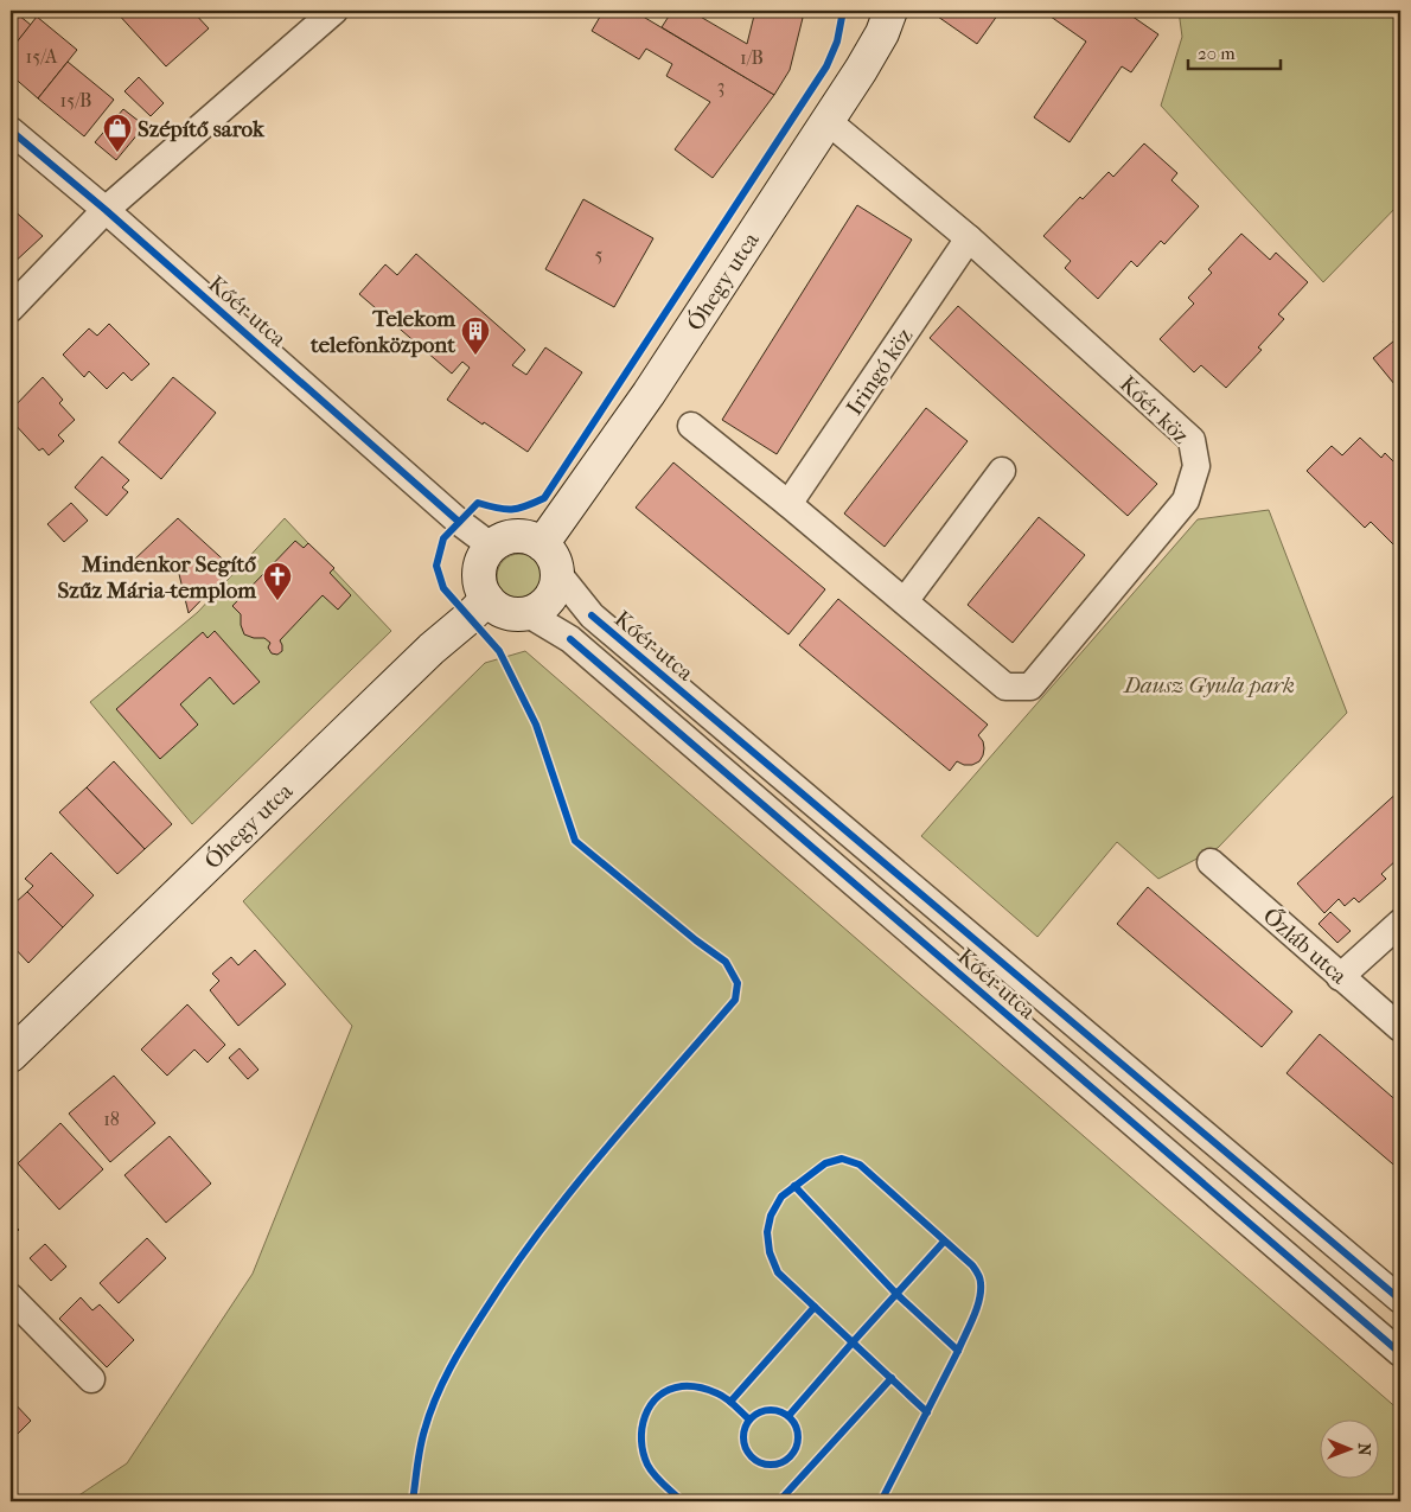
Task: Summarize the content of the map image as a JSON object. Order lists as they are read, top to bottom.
{
  "streets": {
    "street": [
      "Óhegy utca",
      "Kőér utca",
      "Iringó köz",
      "Kőér köz",
      "Őzláb utca"
    ]
  },
  "crossings": [
    ["Óhegy utca", "Kőér utca"],
    ["Óhegy utca", "Kőér köz"],
    ["Iringó köz", "Kőér köz"]
  ],
  "parks": ["Dausz Gyula park"],
  "places": {
    "shop": ["Szépítő sarok"],
    "building": ["Telekom telefonközpont"],
    "church": ["Mindenkor Segítő Szűz Mária-templom"]
  },
  "house_numbers": [
    "15/A",
    "1/B",
    "3",
    "15/B",
    "5",
    "18"
  ],
  "scale_bar": "20 m",
  "north": "right"
}
